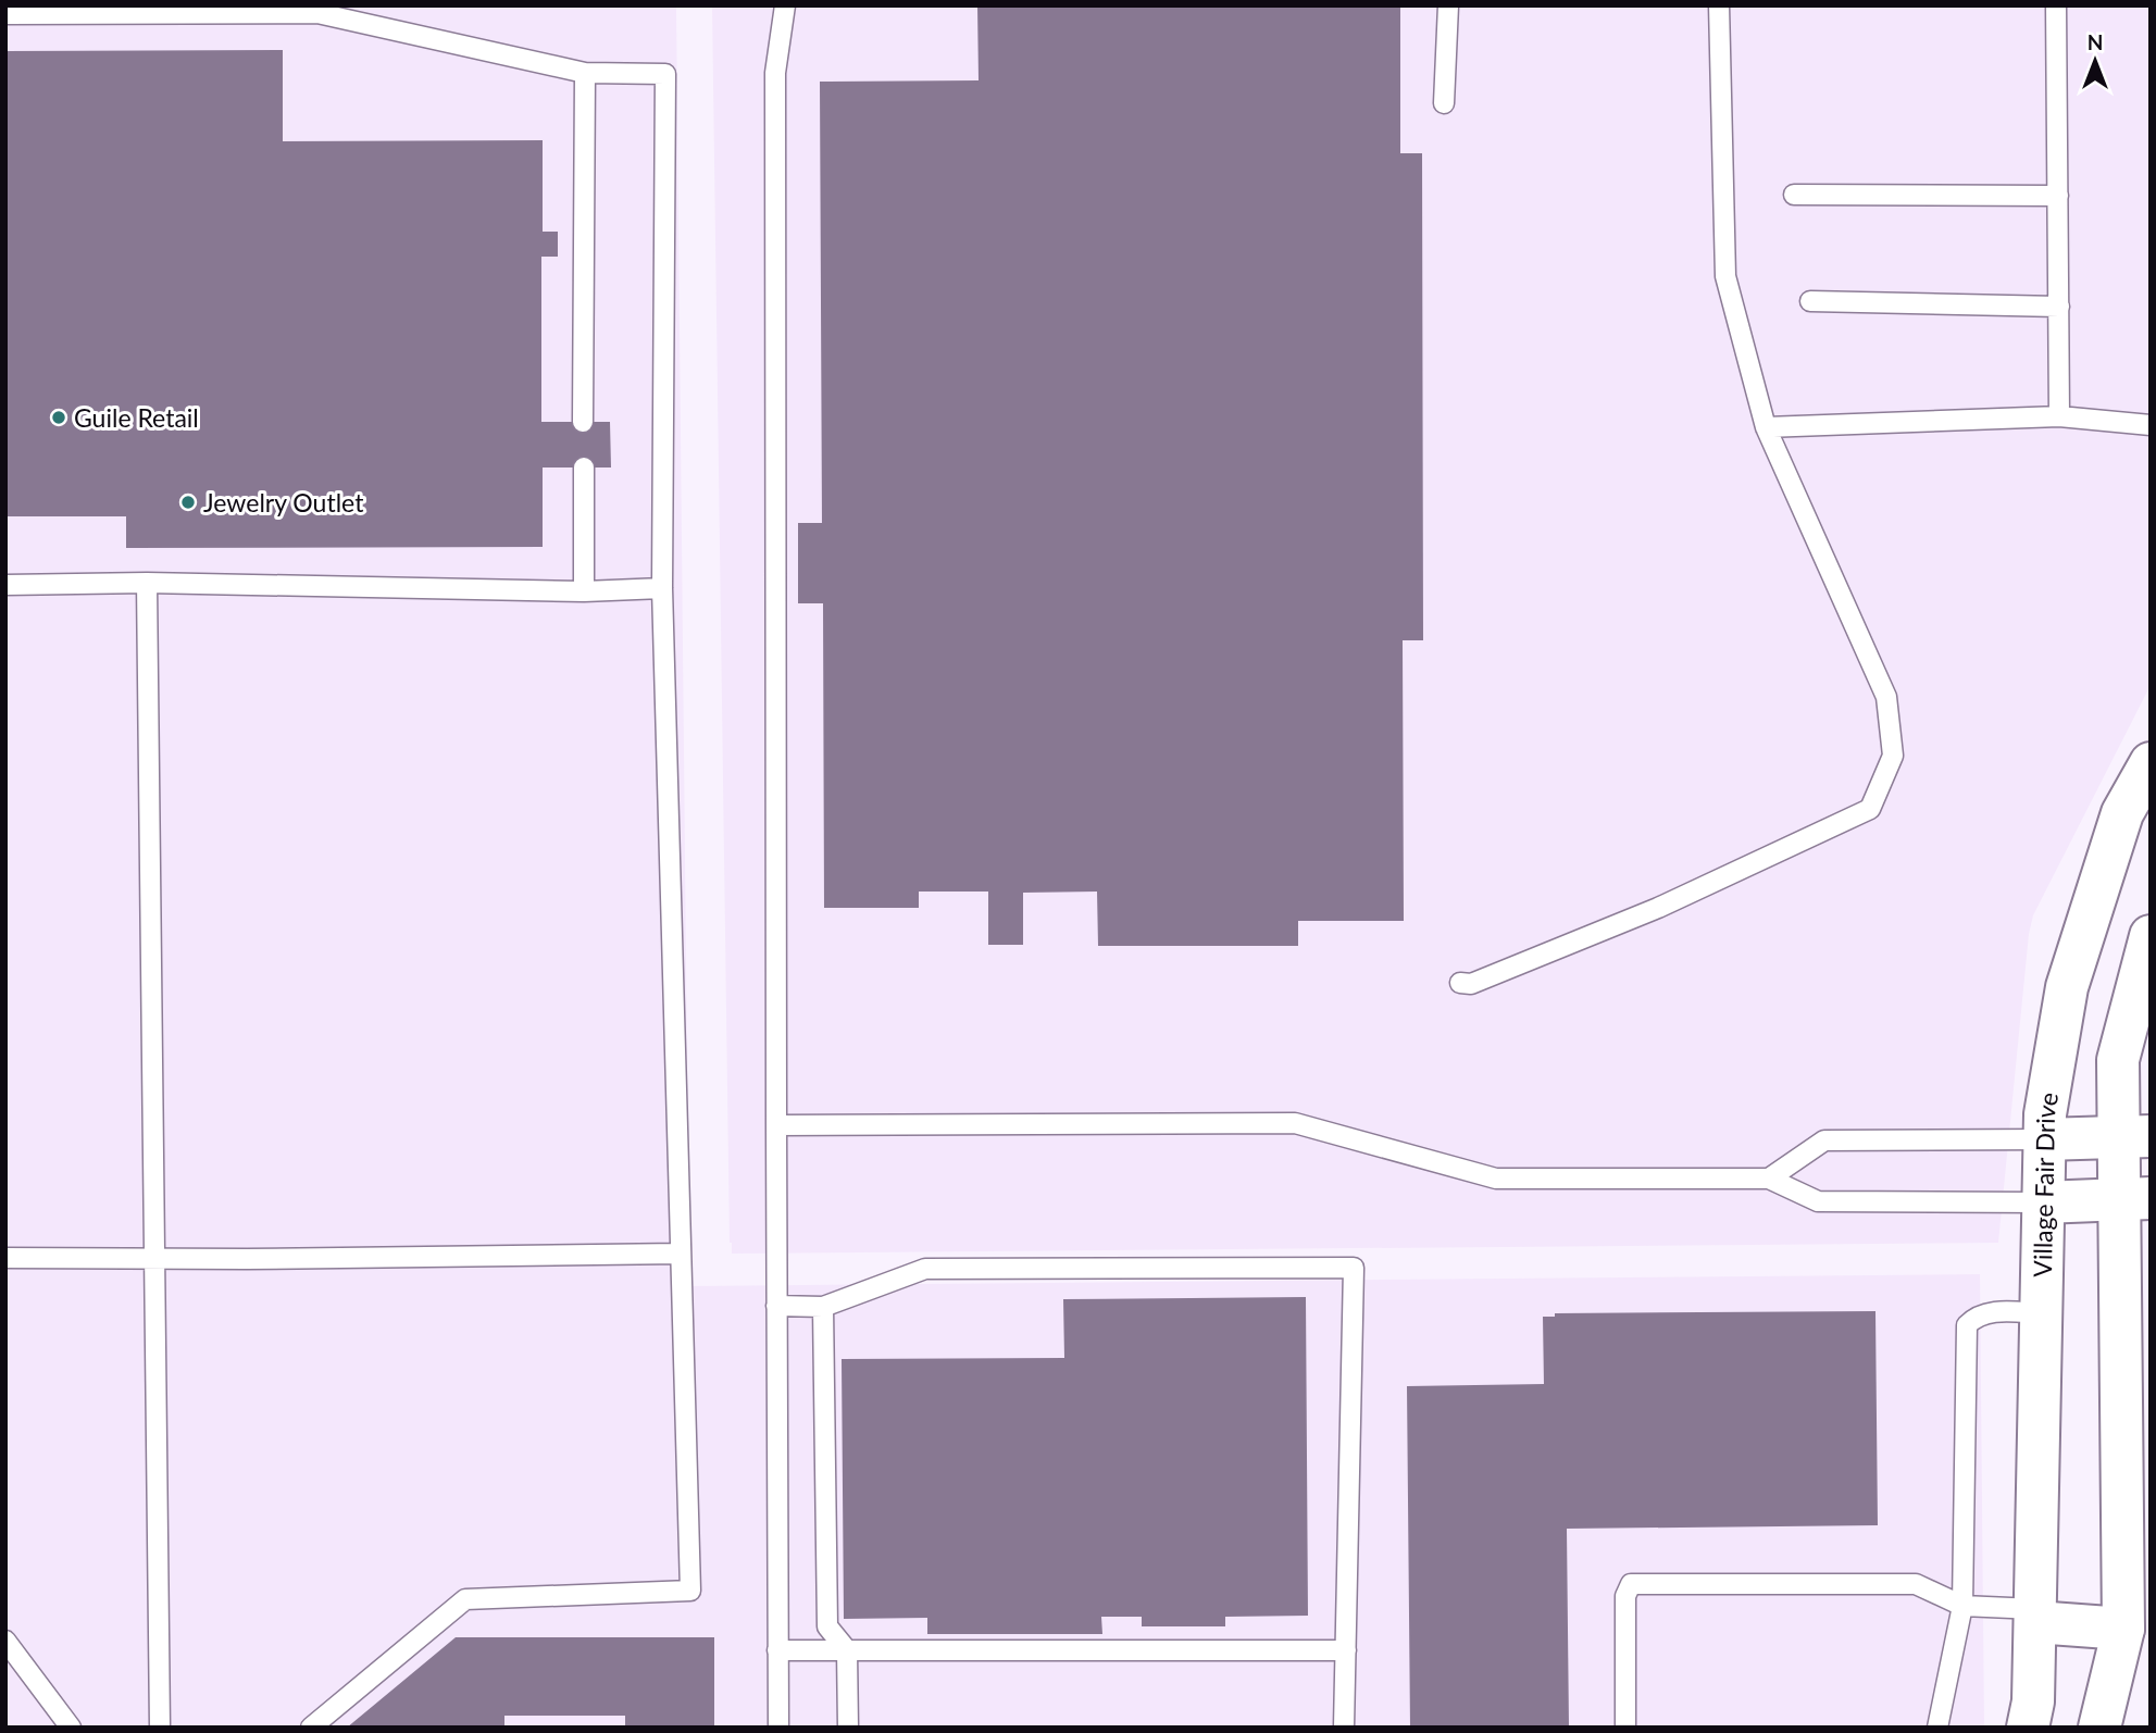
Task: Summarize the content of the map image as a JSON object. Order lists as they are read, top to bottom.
{
  "streets": {
    "street": ["Village Fair Drive"]
  },
  "places": ["Guile Retail", "Jewelry Outlet"],
  "north": "top"
}
